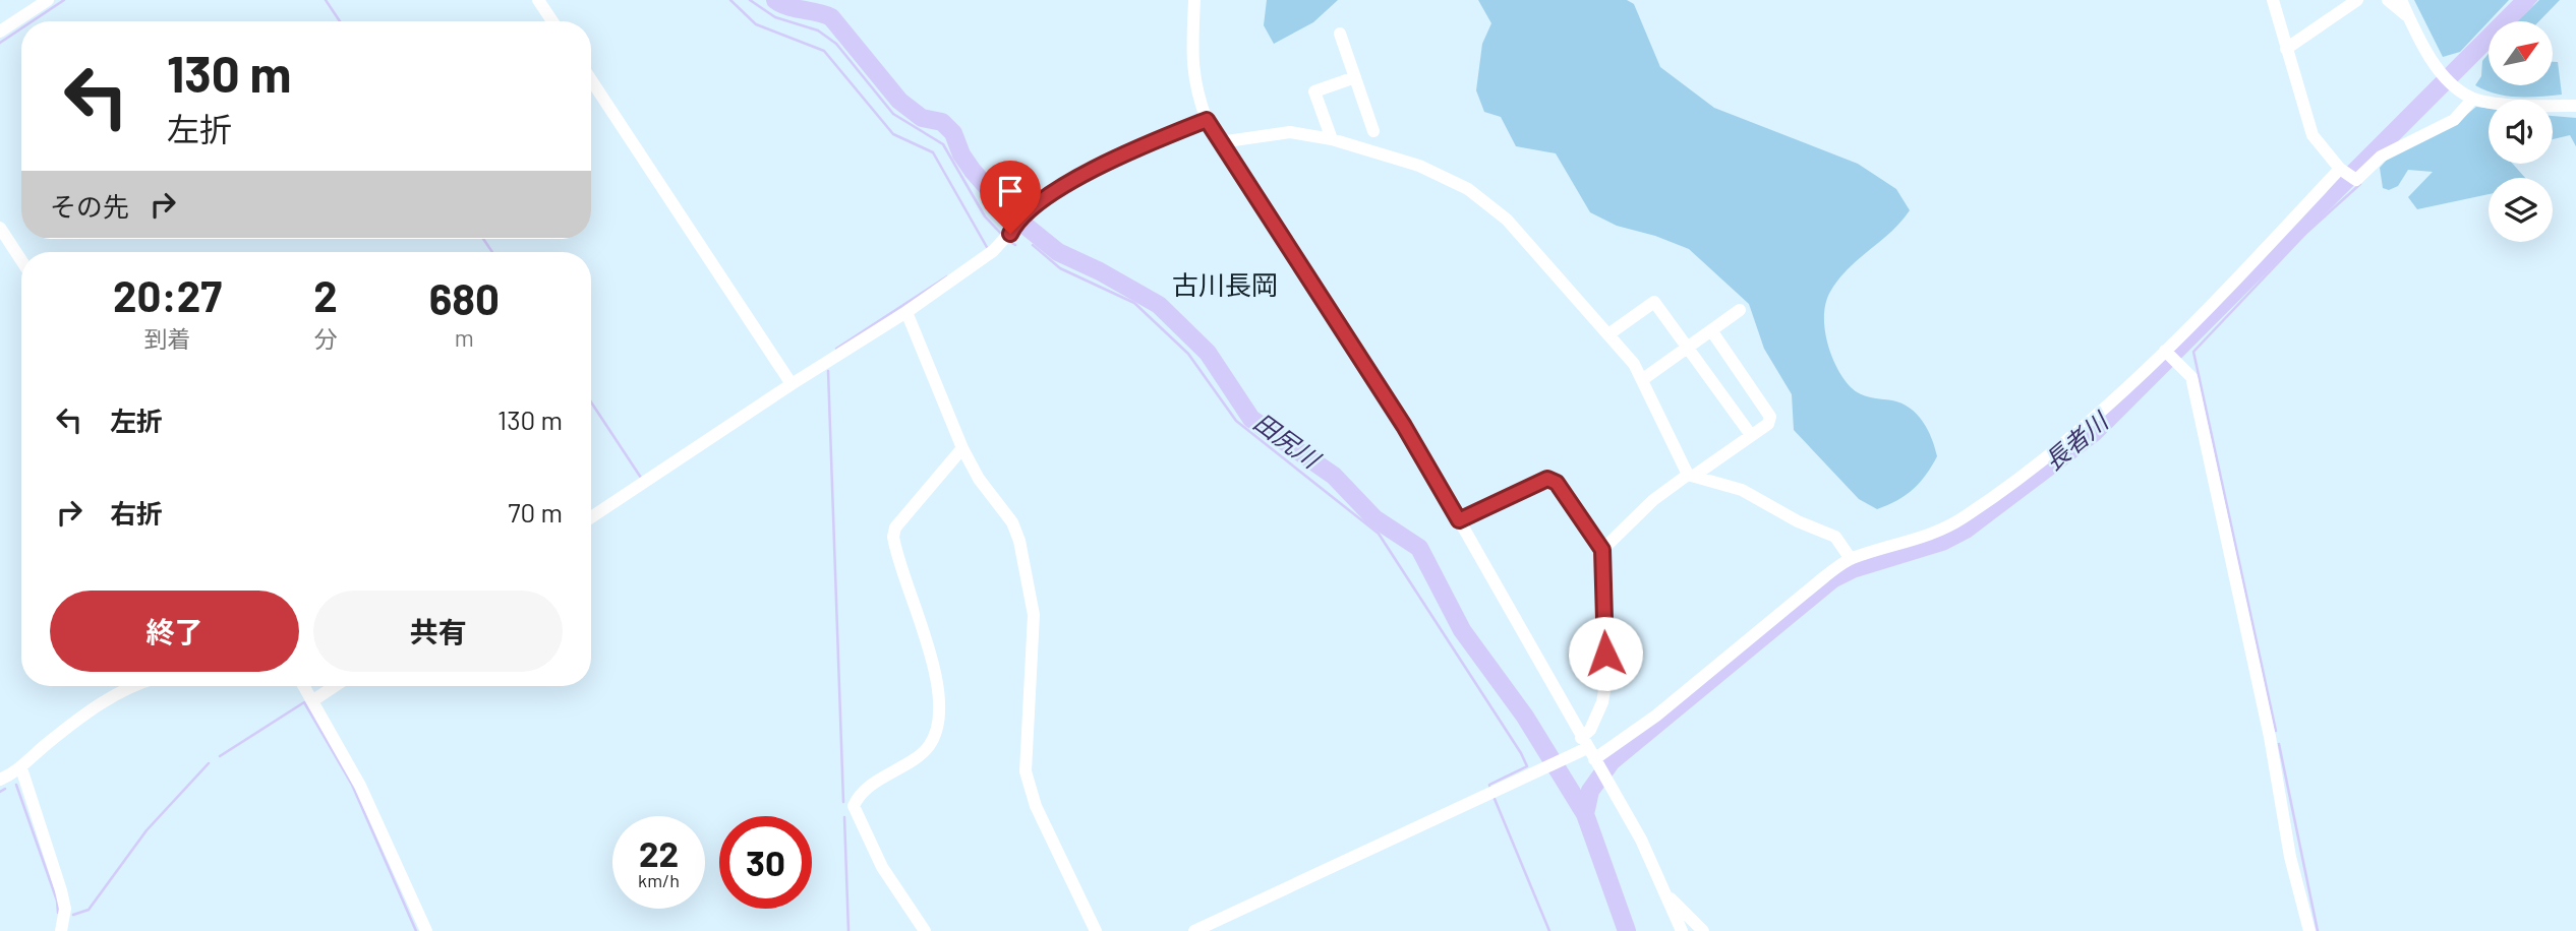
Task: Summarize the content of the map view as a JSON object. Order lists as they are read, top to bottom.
{
  "districts": ["古川長岡"],
  "water": ["田尻川", "長者川"],
  "north": "top right",
  "page": {
    "turn": ["130 m", "左折"],
    "then": "その先",
    "eta": [
      "20:27",
      "到着",
      "2",
      "分",
      "680",
      "m"
    ],
    "list": [
      {
        "name": "左折",
        "value": "130 m"
      },
      {
        "name": "右折",
        "value": "70 m"
      }
    ],
    "buttons": ["終了", "共有"],
    "speed": "22 km/h",
    "limit": "30"
  }
}
